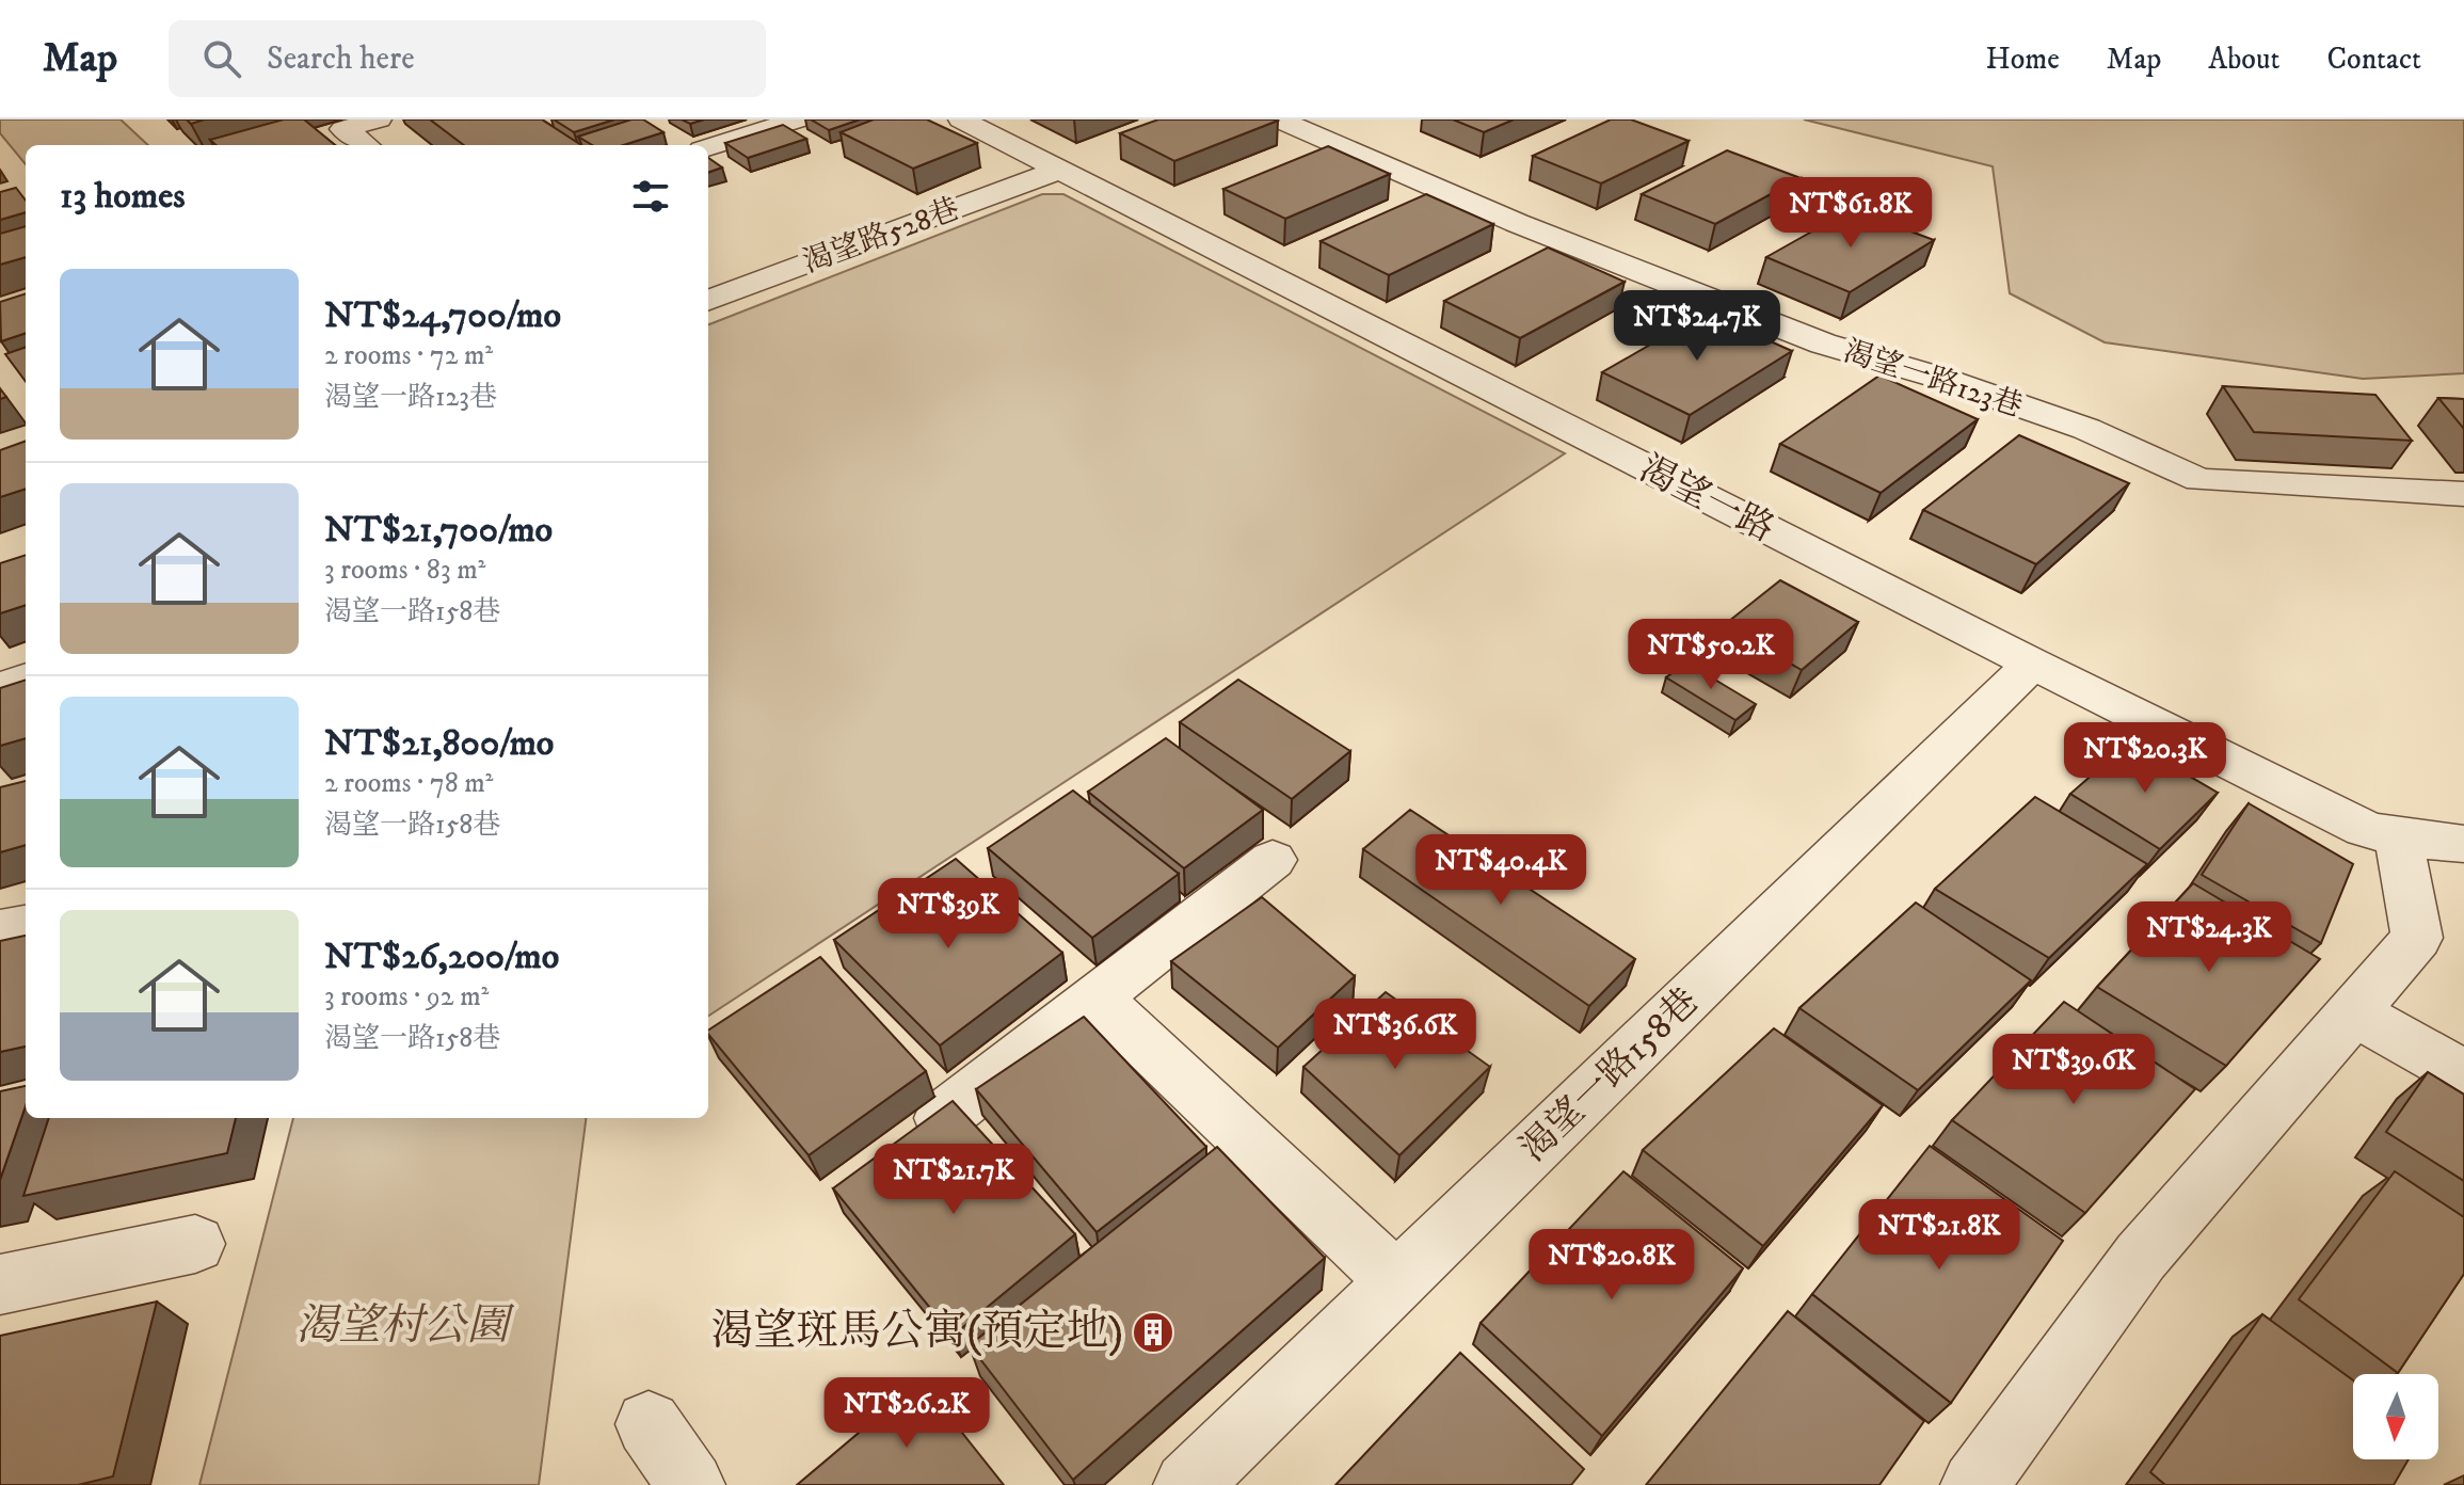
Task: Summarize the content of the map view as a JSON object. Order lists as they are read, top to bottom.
{
  "streets": {
    "street": [
      "渴望路528巷",
      "渴望一路123巷",
      "渴望一路",
      "渴望一路158巷"
    ]
  },
  "crossings": [
    ["渴望路528巷", "渴望一路"],
    ["渴望一路", "渴望一路158巷"]
  ],
  "parks": ["渴望村公園"],
  "places": {
    "building": ["渴望斑馬公寓(預定地)"]
  },
  "north": "bottom",
  "page": {
    "header": "Map",
    "search": "Search here",
    "nav": [
      "Home",
      "Map",
      "About",
      "Contact"
    ],
    "heading": "13 homes",
    "price": [
      "NT$61.8K",
      "NT$24.7K",
      "NT$50.2K",
      "NT$20.3K",
      "NT$40.4K",
      "NT$39K",
      "NT$24.3K",
      "NT$36.6K",
      "NT$39.6K",
      "NT$21.7K",
      "NT$21.8K",
      "NT$20.8K",
      "NT$26.2K"
    ],
    "list": [
      {
        "name": "NT$24,700/mo",
        "note": "2 rooms · 72 m² · 渴望一路123巷"
      },
      {
        "name": "NT$21,700/mo",
        "note": "3 rooms · 83 m² · 渴望一路158巷"
      },
      {
        "name": "NT$21,800/mo",
        "note": "2 rooms · 78 m² · 渴望一路158巷"
      },
      {
        "name": "NT$26,200/mo",
        "note": "3 rooms · 92 m² · 渴望一路158巷"
      }
    ]
  }
}
